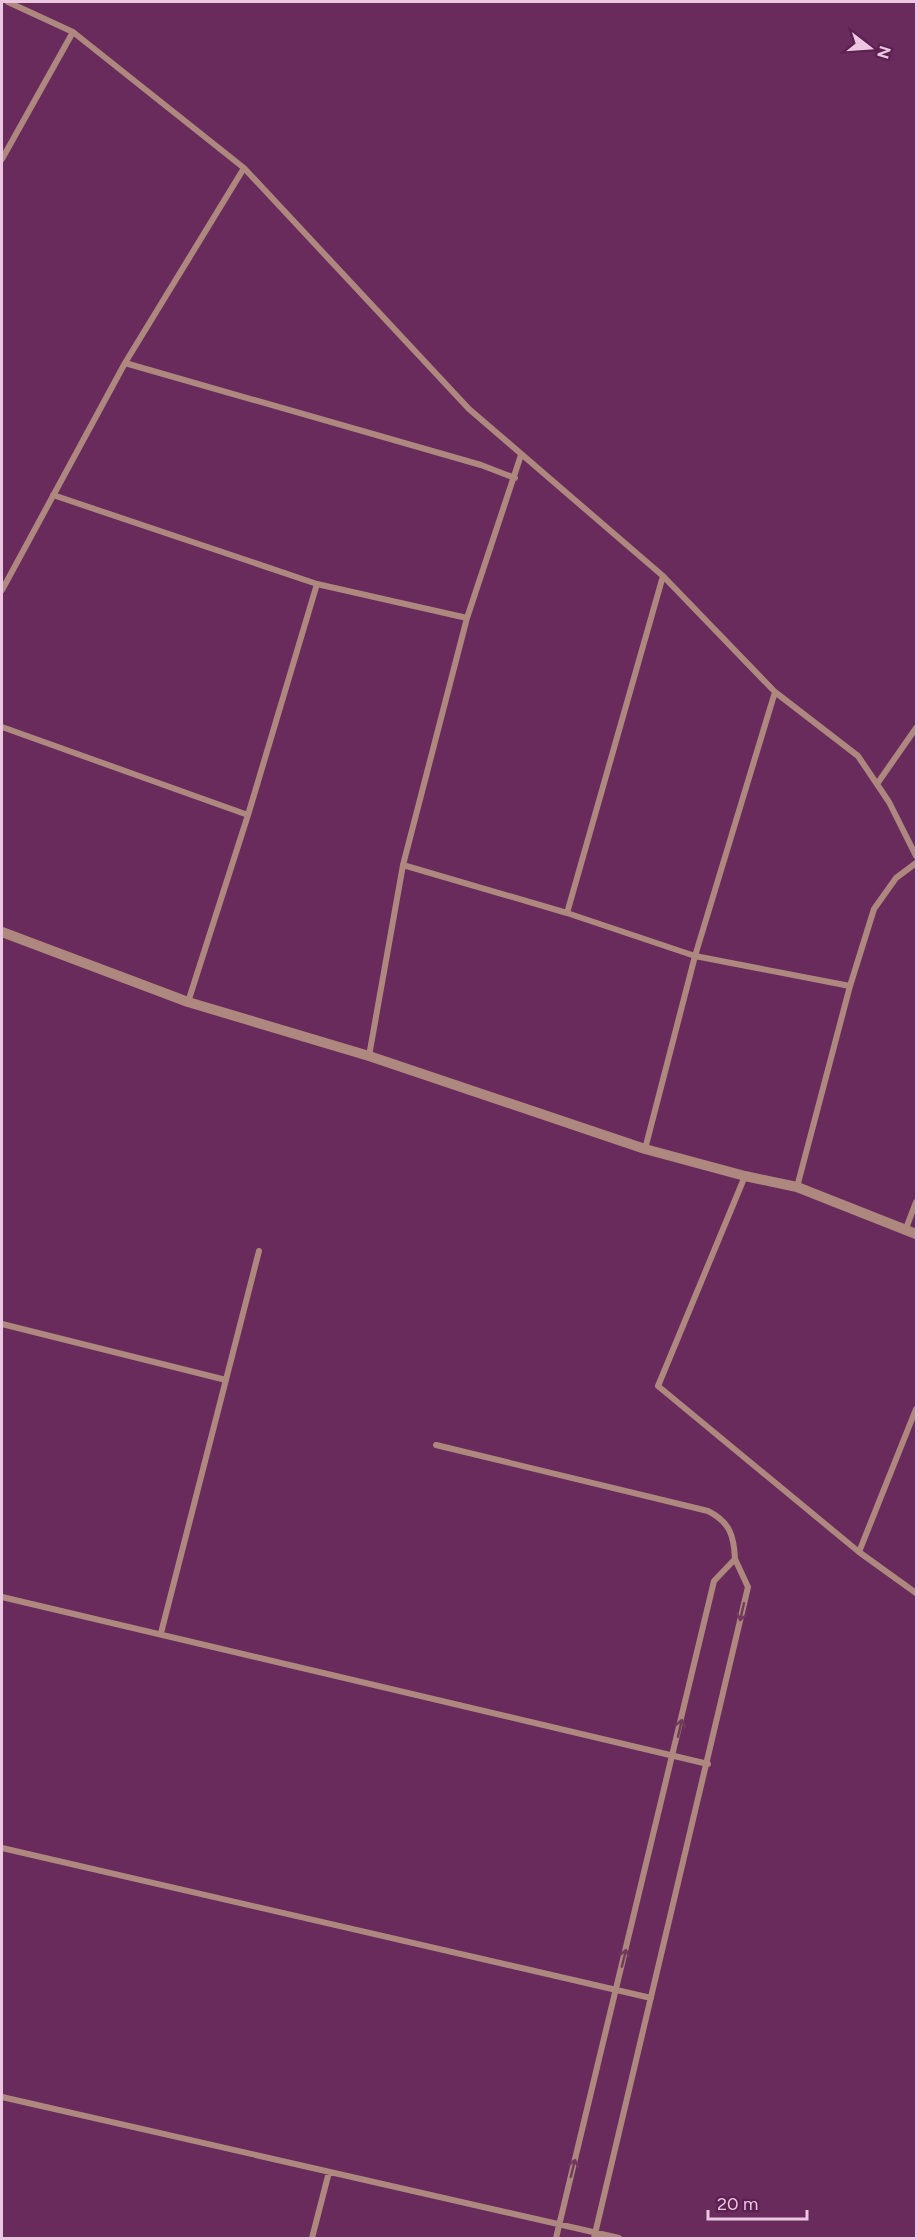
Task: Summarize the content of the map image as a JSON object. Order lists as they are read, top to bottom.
{
  "scale_bar": "20 m",
  "north": "right"
}
